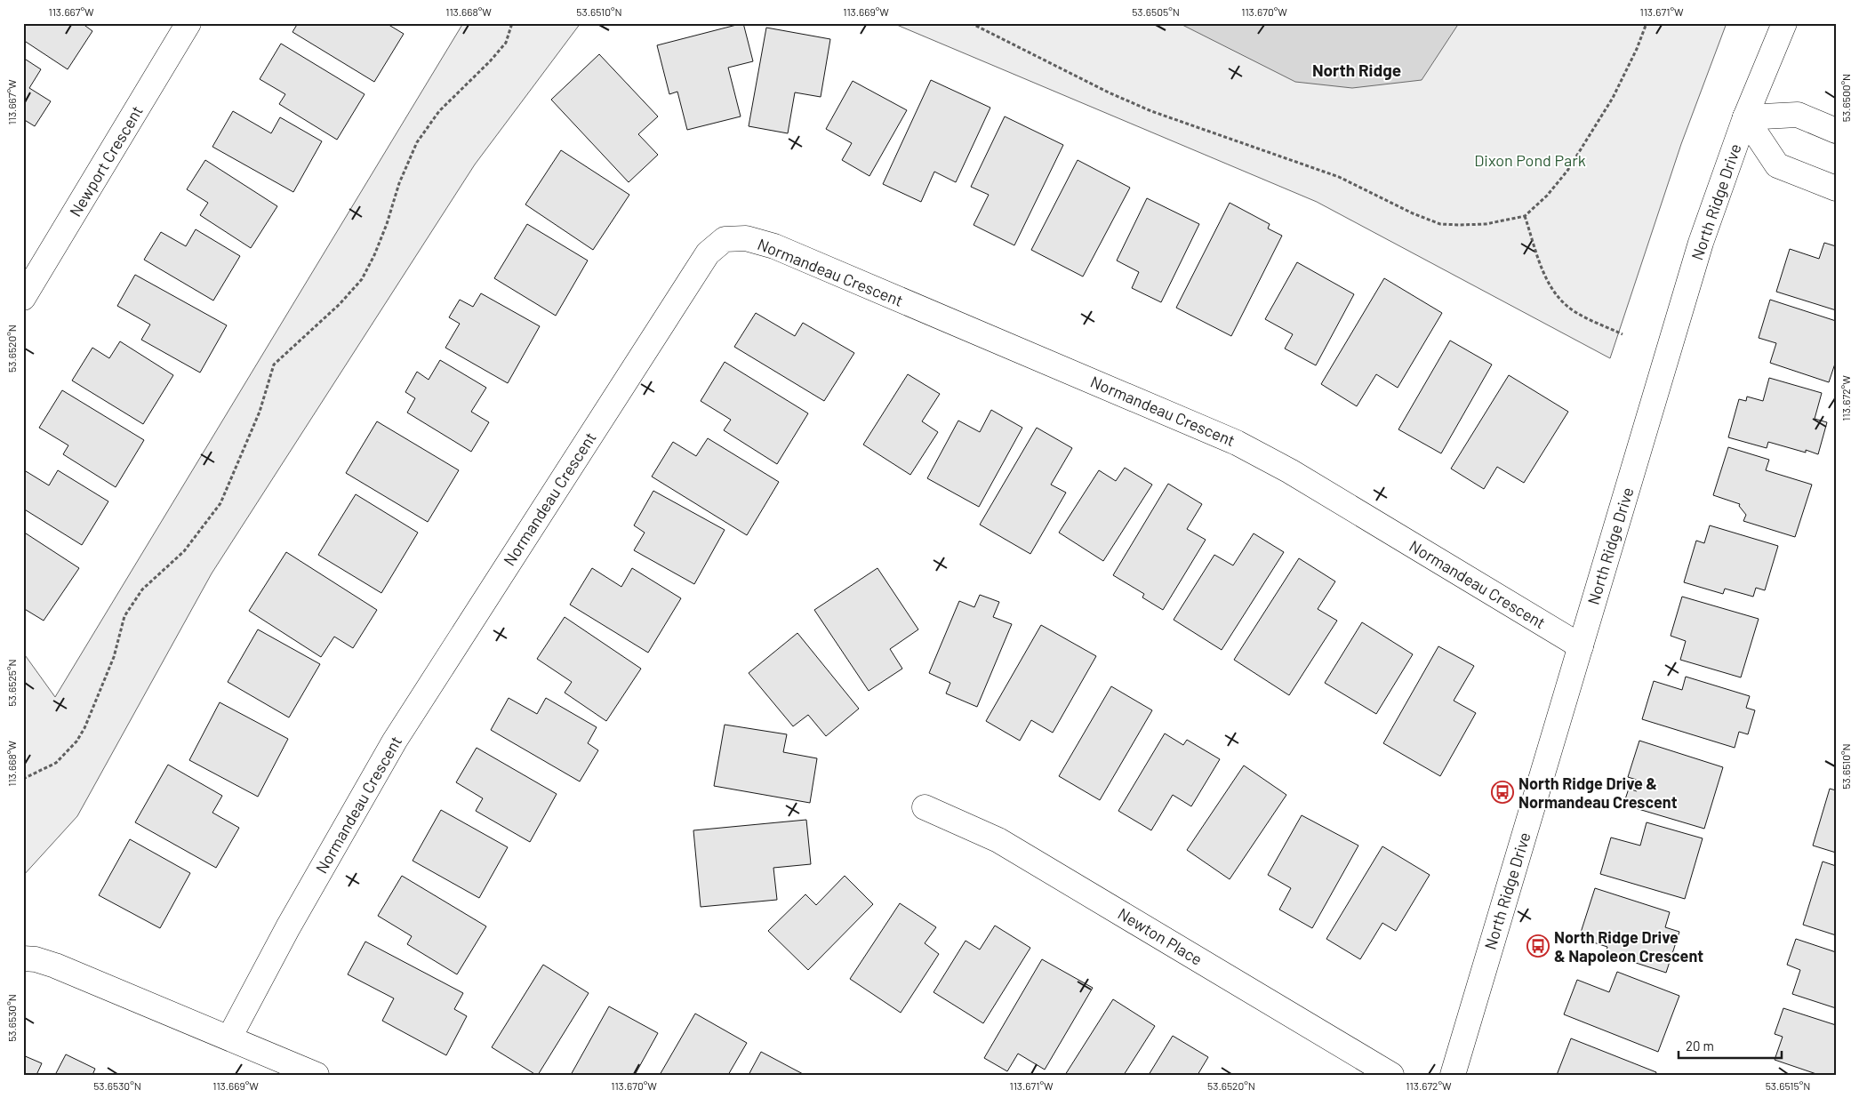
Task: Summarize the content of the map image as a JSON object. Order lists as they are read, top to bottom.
{
  "streets": {
    "street": [
      "Newport Crescent",
      "North Ridge Drive",
      "Normandeau Crescent",
      "Newton Place"
    ]
  },
  "crossings": [
    ["North Ridge Drive", "Normandeau Crescent"]
  ],
  "districts": ["North Ridge"],
  "parks": ["Dixon Pond Park"],
  "places": {
    "bus stop": ["North Ridge Drive & Normandeau Crescent", "North Ridge Drive & Napoleon Crescent"]
  },
  "scale_bar": "20 m",
  "coordinates": [
    "113.667°W",
    "113.668°W",
    "53.6510°N",
    "113.669°W",
    "53.6505°N",
    "113.670°W",
    "113.671°W",
    "53.6500°N",
    "53.6520°N",
    "113.672°W",
    "53.6525°N",
    "53.6530°N",
    "53.6515°N"
  ]
}
